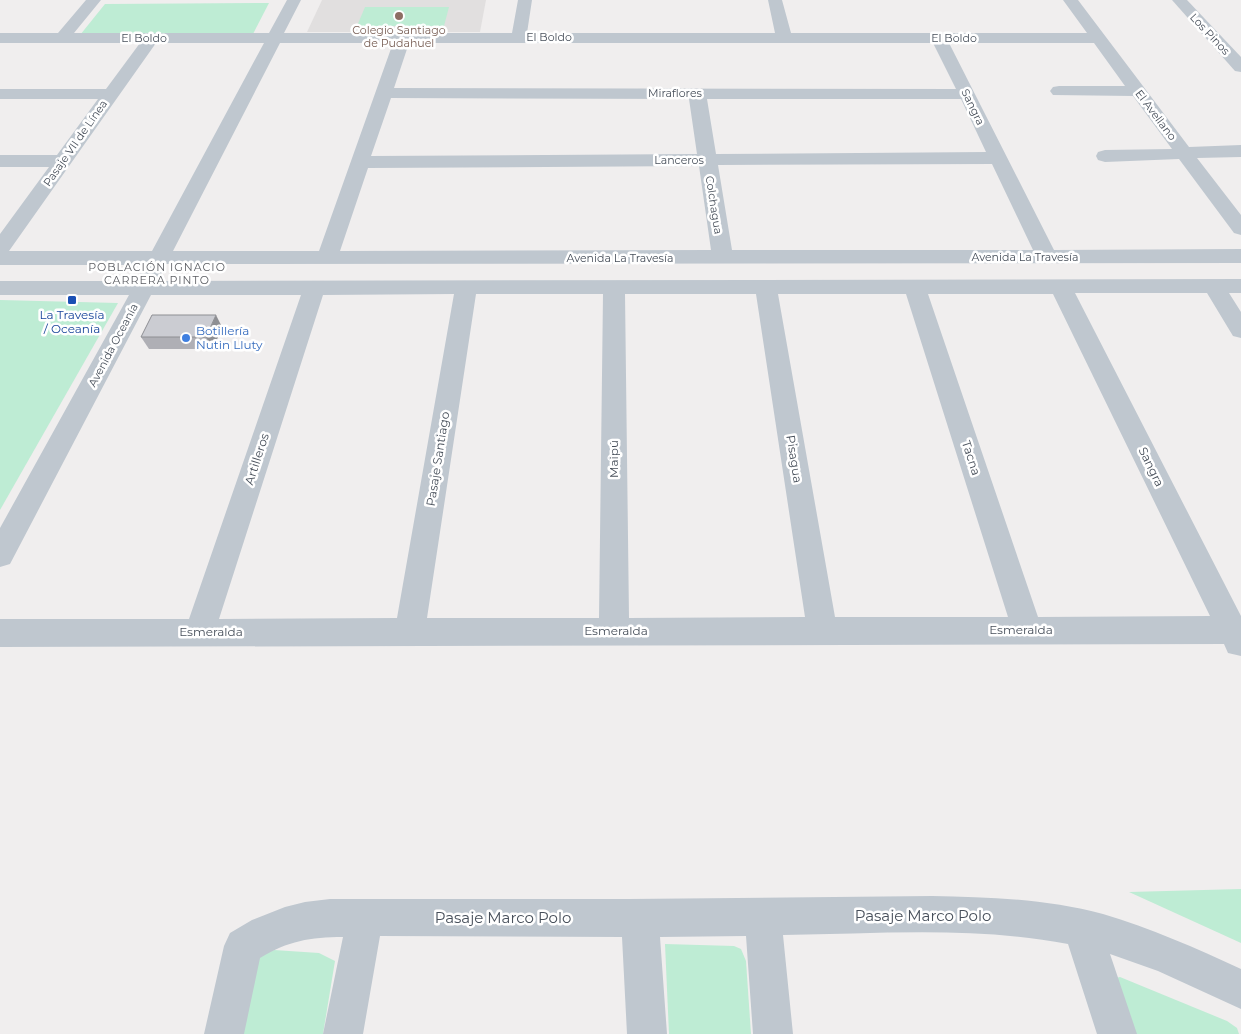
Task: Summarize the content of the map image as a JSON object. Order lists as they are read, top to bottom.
{
  "streets": {
    "street": [
      "Los Pinos",
      "El Boldo",
      "Miraflores",
      "Sangra",
      "El Avellano",
      "Pasaje VII de Línea",
      "Lanceros",
      "Colchagua",
      "Avenida La Travesía",
      "Avenida Oceanía",
      "Tacna",
      "Artilleros",
      "Pasaje Santiago",
      "Maipú",
      "Pisagua",
      "Esmeralda",
      "Pasaje Marco Polo"
    ]
  },
  "crossings": [
    ["El Boldo", "Sangra"],
    ["El Boldo", "El Avellano"],
    ["El Boldo", "Pasaje VII de Línea"],
    ["El Boldo", "Avenida Oceanía"],
    ["Miraflores", "Sangra"],
    ["Miraflores", "Colchagua"],
    ["Sangra", "Lanceros"],
    ["Sangra", "Avenida La Travesía"],
    ["Sangra", "Esmeralda"],
    ["Lanceros", "Colchagua"],
    ["Colchagua", "Avenida La Travesía"],
    ["Avenida La Travesía", "Avenida Oceanía"],
    ["Tacna", "Esmeralda"],
    ["Artilleros", "Esmeralda"],
    ["Pasaje Santiago", "Esmeralda"],
    ["Maipú", "Esmeralda"],
    ["Pisagua", "Esmeralda"]
  ],
  "districts": ["POBLACIÓN IGNACIO CARRERA PINTO"],
  "places": {
    "other": ["Colegio Santiago de Pudahuel", "Botillería Nutin Lluty"],
    "transit": ["La Travesía / Oceanía"]
  }
}
